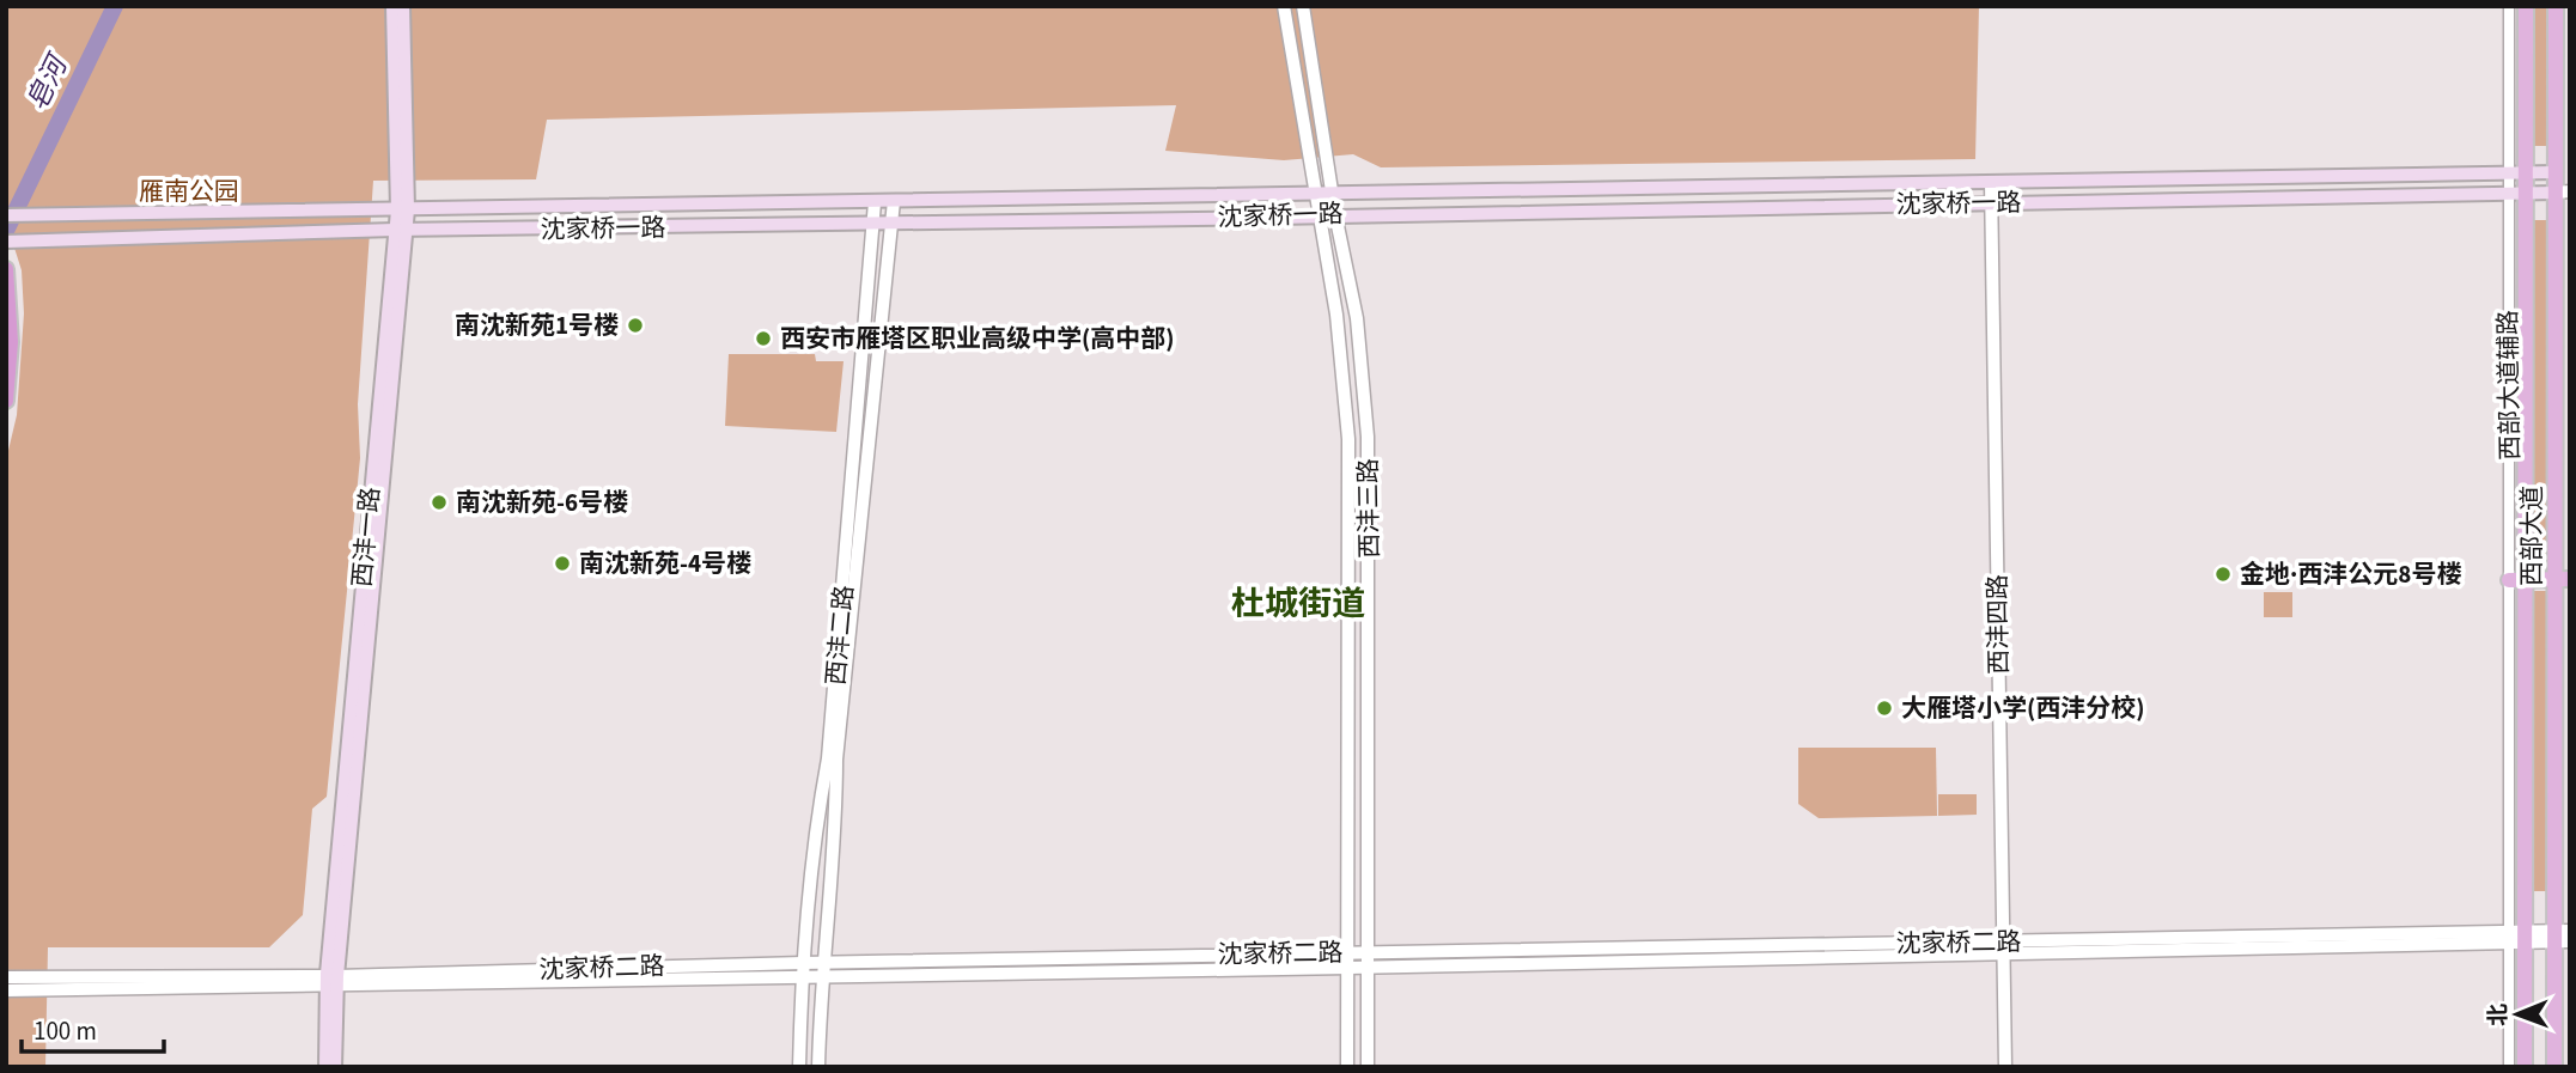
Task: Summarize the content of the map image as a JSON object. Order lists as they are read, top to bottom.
{
  "streets": {
    "main road": ["沈家桥一路", "西部大道", "西沣一路"],
    "street": [
      "西部大道辅路",
      "西沣三路",
      "西沣四路",
      "西沣二路",
      "沈家桥二路"
    ]
  },
  "crossings": [
    ["沈家桥一路", "西部大道辅路"],
    ["沈家桥一路", "西沣三路"],
    ["沈家桥一路", "西部大道"],
    ["沈家桥一路", "西沣一路"],
    ["沈家桥一路", "西沣四路"],
    ["沈家桥一路", "西沣二路"],
    ["西部大道辅路", "西部大道"],
    ["西沣三路", "沈家桥二路"],
    ["西部大道", "沈家桥二路"],
    ["西沣一路", "沈家桥二路"],
    ["西沣四路", "沈家桥二路"],
    ["西沣二路", "沈家桥二路"]
  ],
  "districts": ["杜城街道"],
  "water": ["皂河"],
  "parks": ["雁南公园"],
  "places": [
    "南沈新苑1号楼",
    "西安市雁塔区职业高级中学(高中部)",
    "南沈新苑-6号楼",
    "南沈新苑-4号楼",
    "金地·西沣公元8号楼",
    "大雁塔小学(西沣分校)"
  ],
  "scale_bar": "100 m",
  "north": "left"
}
